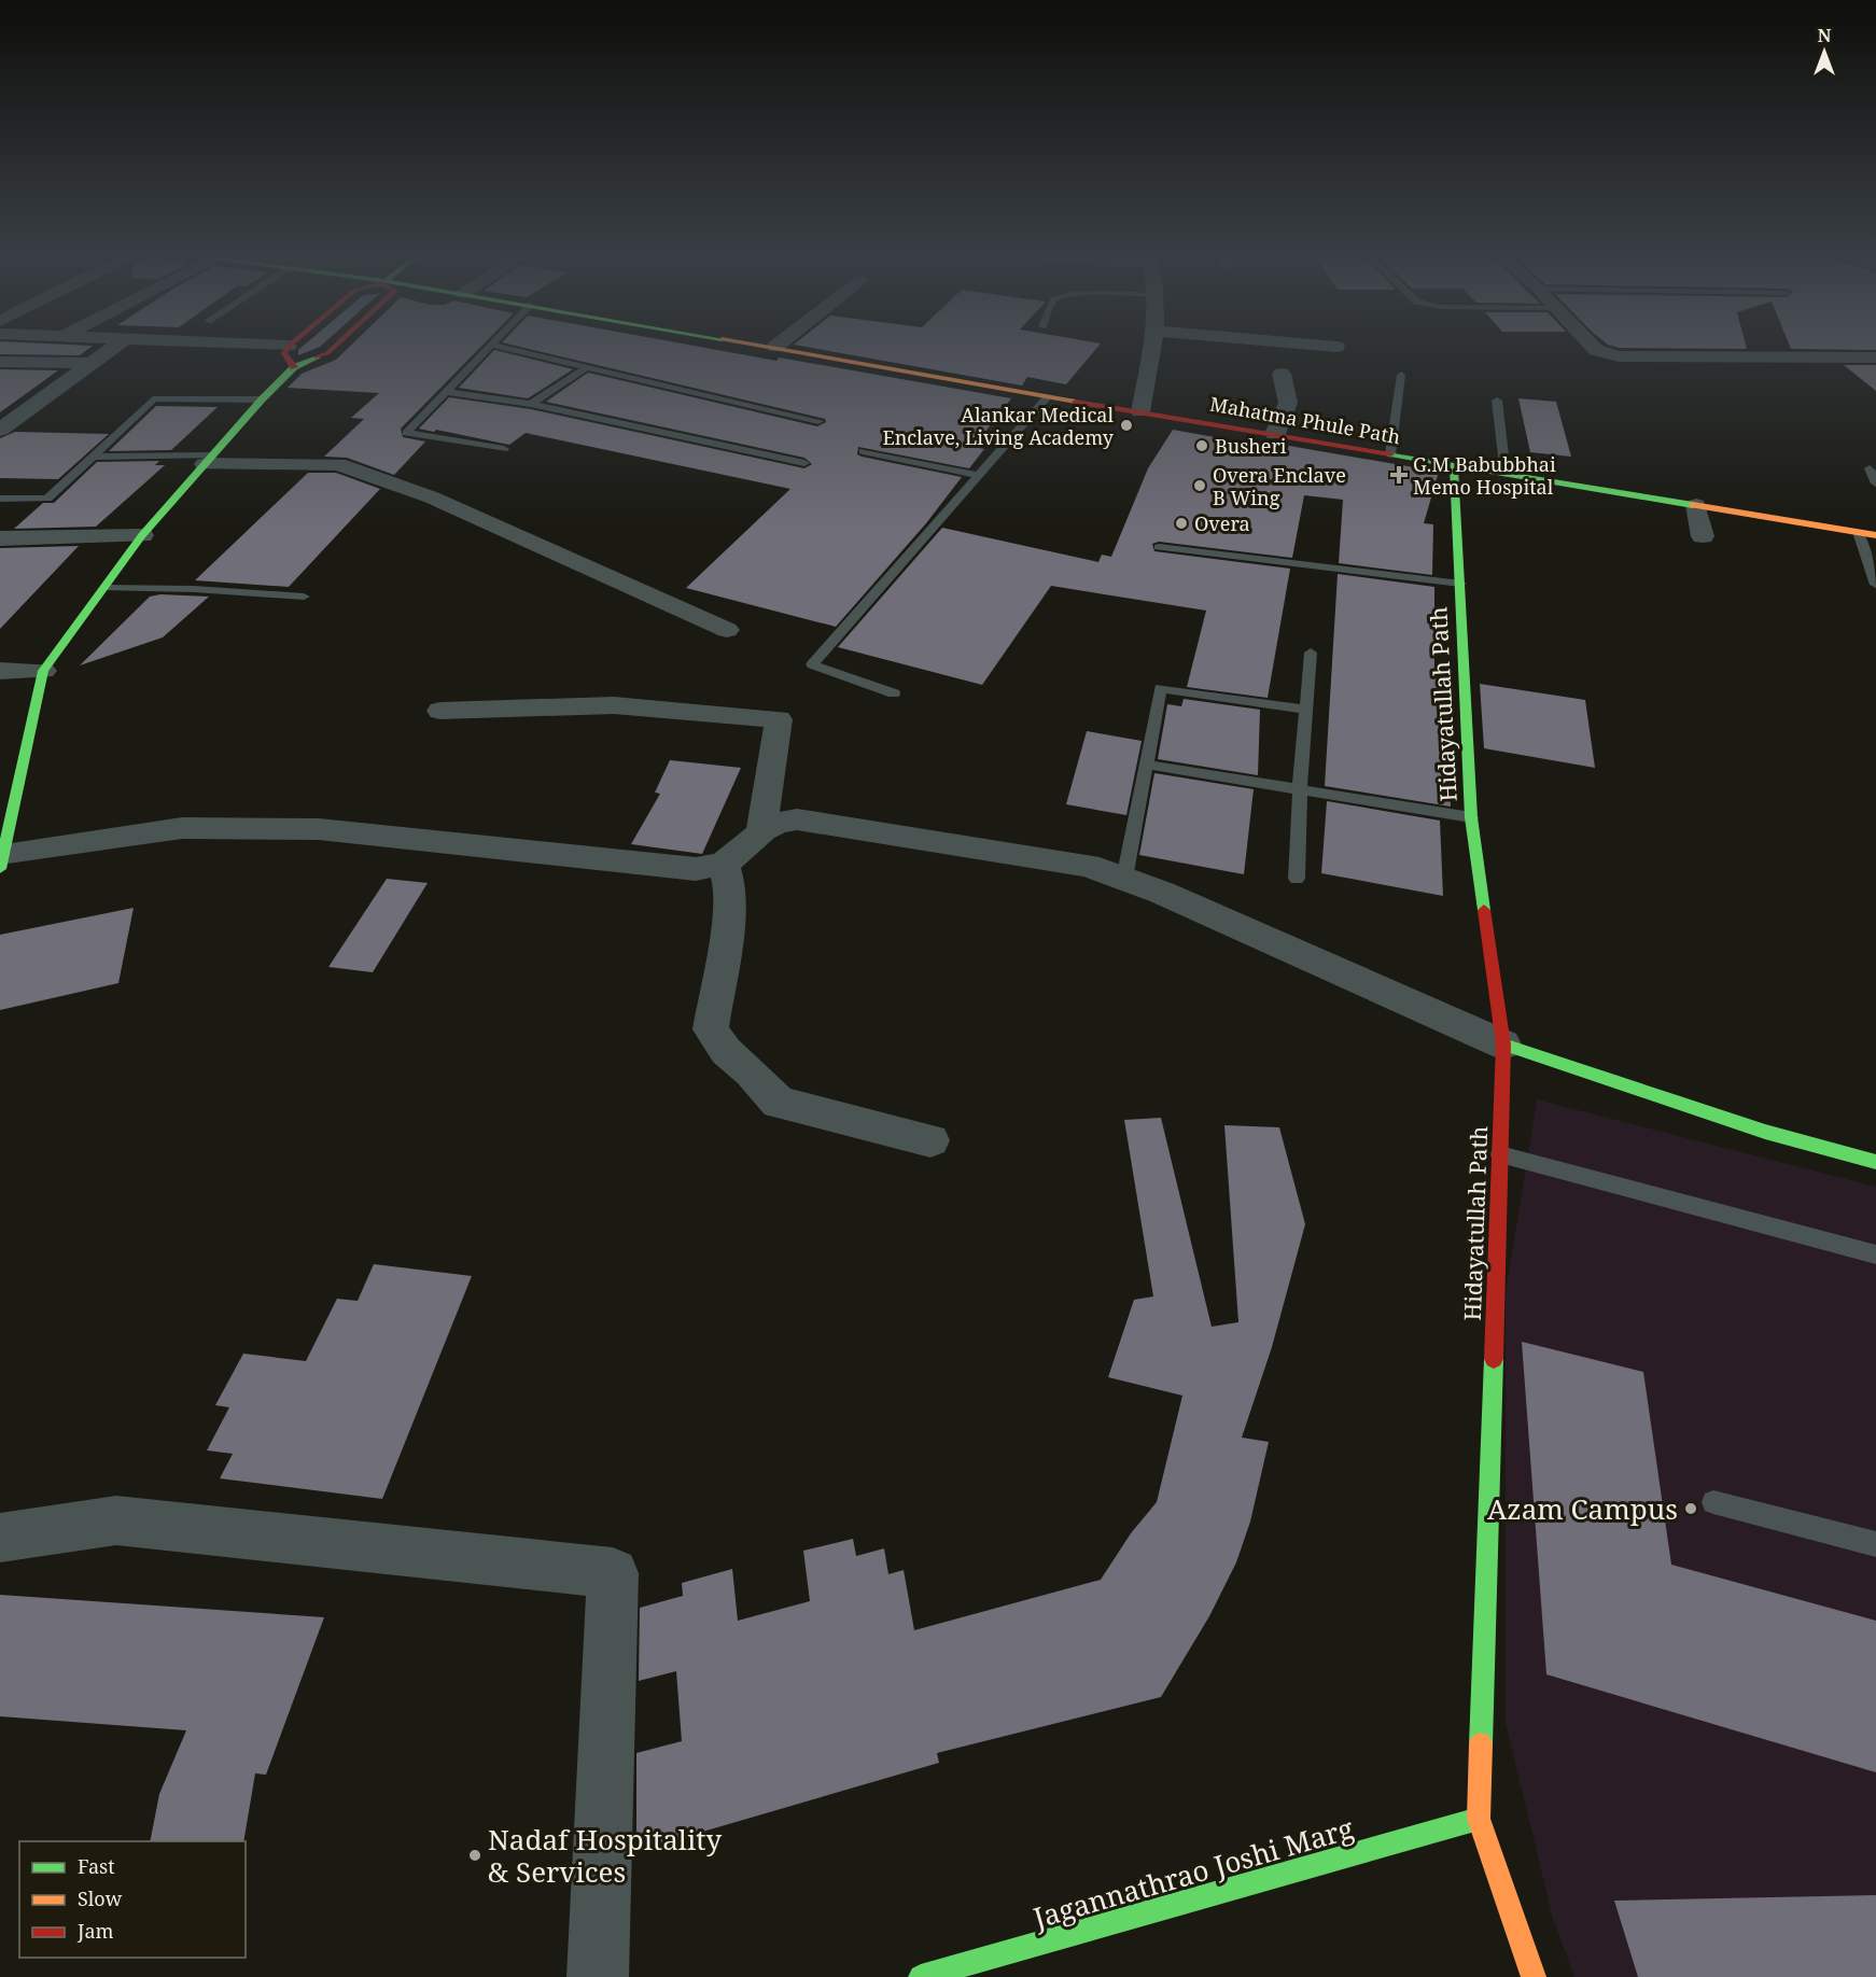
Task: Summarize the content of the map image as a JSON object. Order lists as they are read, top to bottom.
{
  "streets": {
    "street": ["Mahatma Phule Path", "Hidayatullah Path", "Jagannathrao Joshi Marg"]
  },
  "crossings": [
    ["Mahatma Phule Path", "Hidayatullah Path"],
    ["Hidayatullah Path", "Jagannathrao Joshi Marg"]
  ],
  "places": {
    "other": [
      "Alankar Medical Enclave, Living Academy",
      "Busheri",
      "Overa Enclave B Wing",
      "Overa",
      "Azam Campus",
      "Nadaf Hospitality & Services"
    ],
    "health": ["G.M Babubbhai Memo Hospital"]
  },
  "legend": ["Fast", "Slow", "Jam"],
  "north": "top"
}
